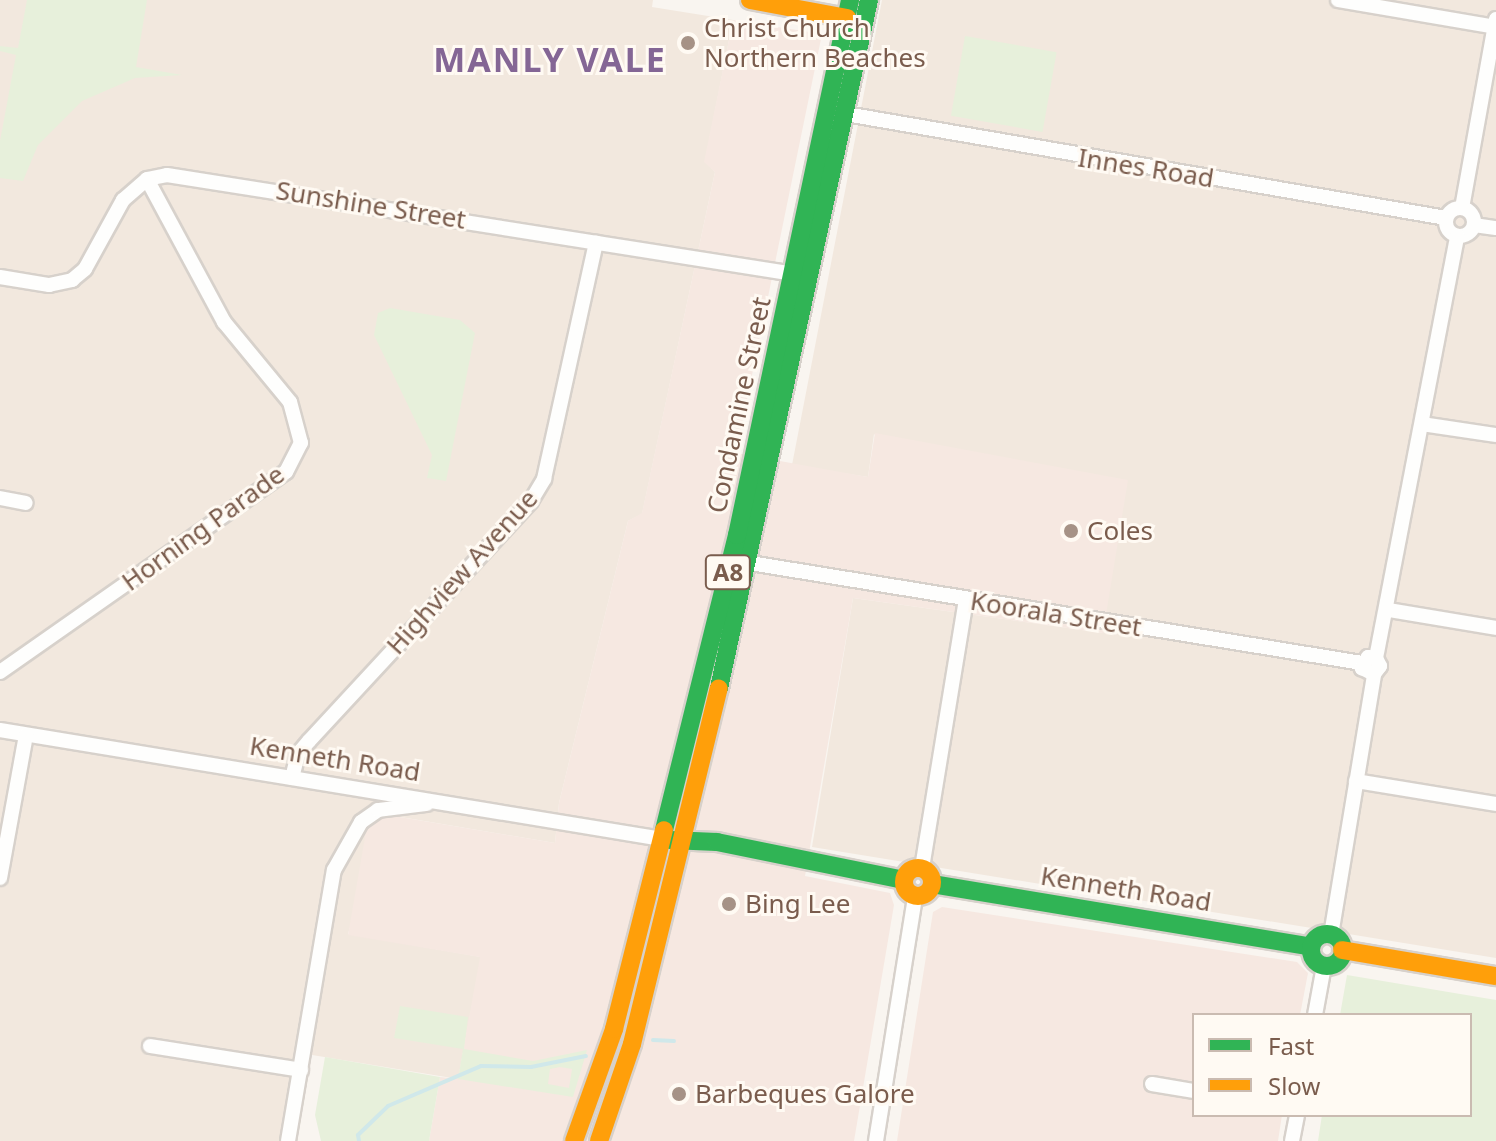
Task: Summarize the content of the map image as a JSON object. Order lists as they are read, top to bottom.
{
  "streets": {
    "main road": ["Condamine Street", "A8", "Kenneth Road"],
    "street": [
      "Innes Road",
      "Sunshine Street",
      "Horning Parade",
      "Highview Avenue",
      "Koorala Street"
    ]
  },
  "crossings": [
    ["Innes Road", "Condamine Street"],
    ["Sunshine Street", "Condamine Street"],
    ["Sunshine Street", "Horning Parade"],
    ["Sunshine Street", "Highview Avenue"],
    ["Condamine Street", "Koorala Street"],
    ["Condamine Street", "Kenneth Road"],
    ["Highview Avenue", "Kenneth Road"]
  ],
  "districts": ["MANLY VALE"],
  "places": [
    "Christ Church Northern Beaches",
    "Coles",
    "Bing Lee",
    "Barbeques Galore"
  ],
  "legend": ["Fast", "Slow"]
}
